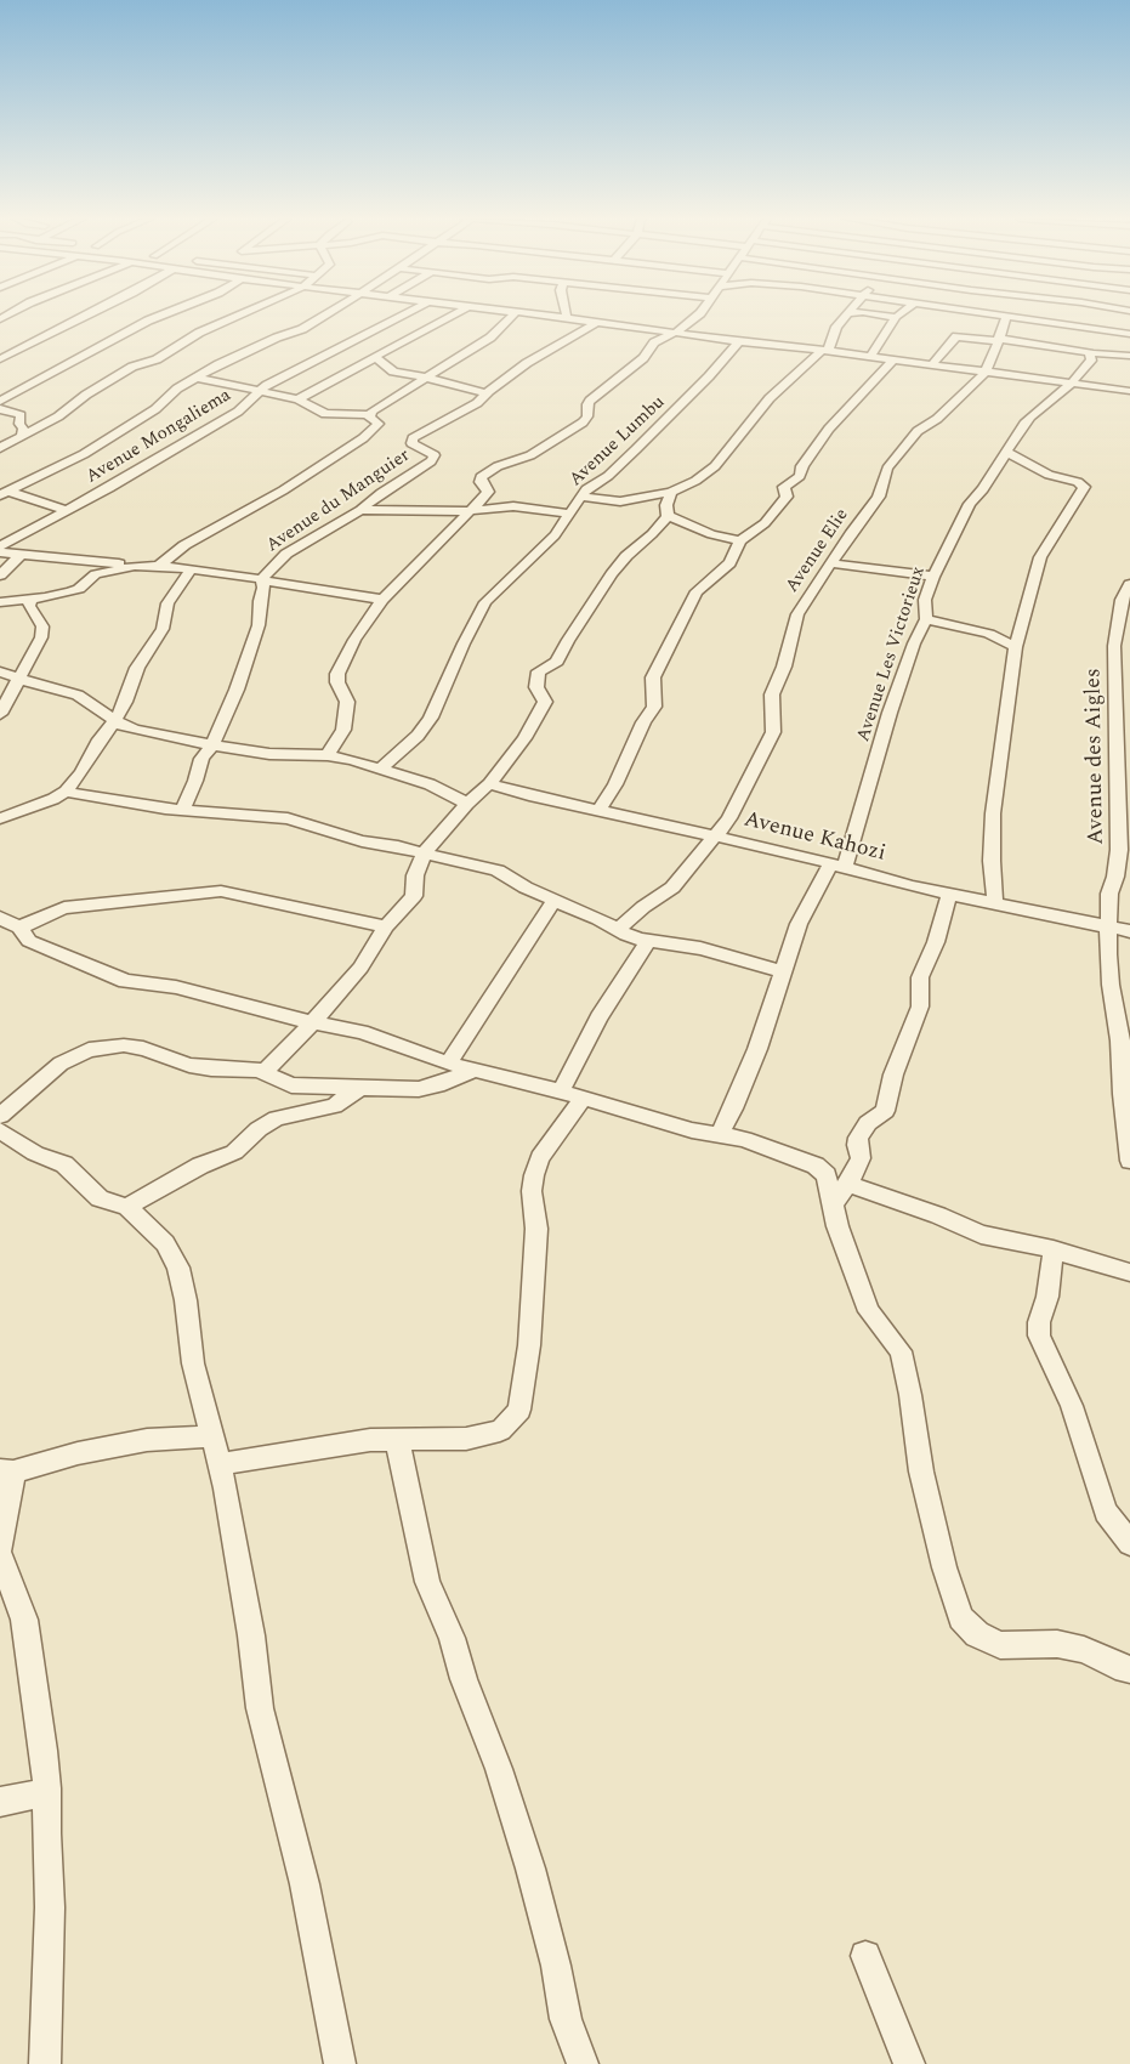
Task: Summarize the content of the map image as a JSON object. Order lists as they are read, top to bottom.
{
  "streets": {
    "street": [
      "Avenue Mongaliema",
      "Avenue Lumbu",
      "Avenue du Manguier",
      "Avenue Elie",
      "Avenue Les Victorieux",
      "Avenue des Aigles",
      "Avenue Kahozi"
    ]
  },
  "crossings": [
    ["Avenue Elie", "Avenue Kahozi"],
    ["Avenue Les Victorieux", "Avenue Kahozi"],
    ["Avenue des Aigles", "Avenue Kahozi"]
  ]
}
